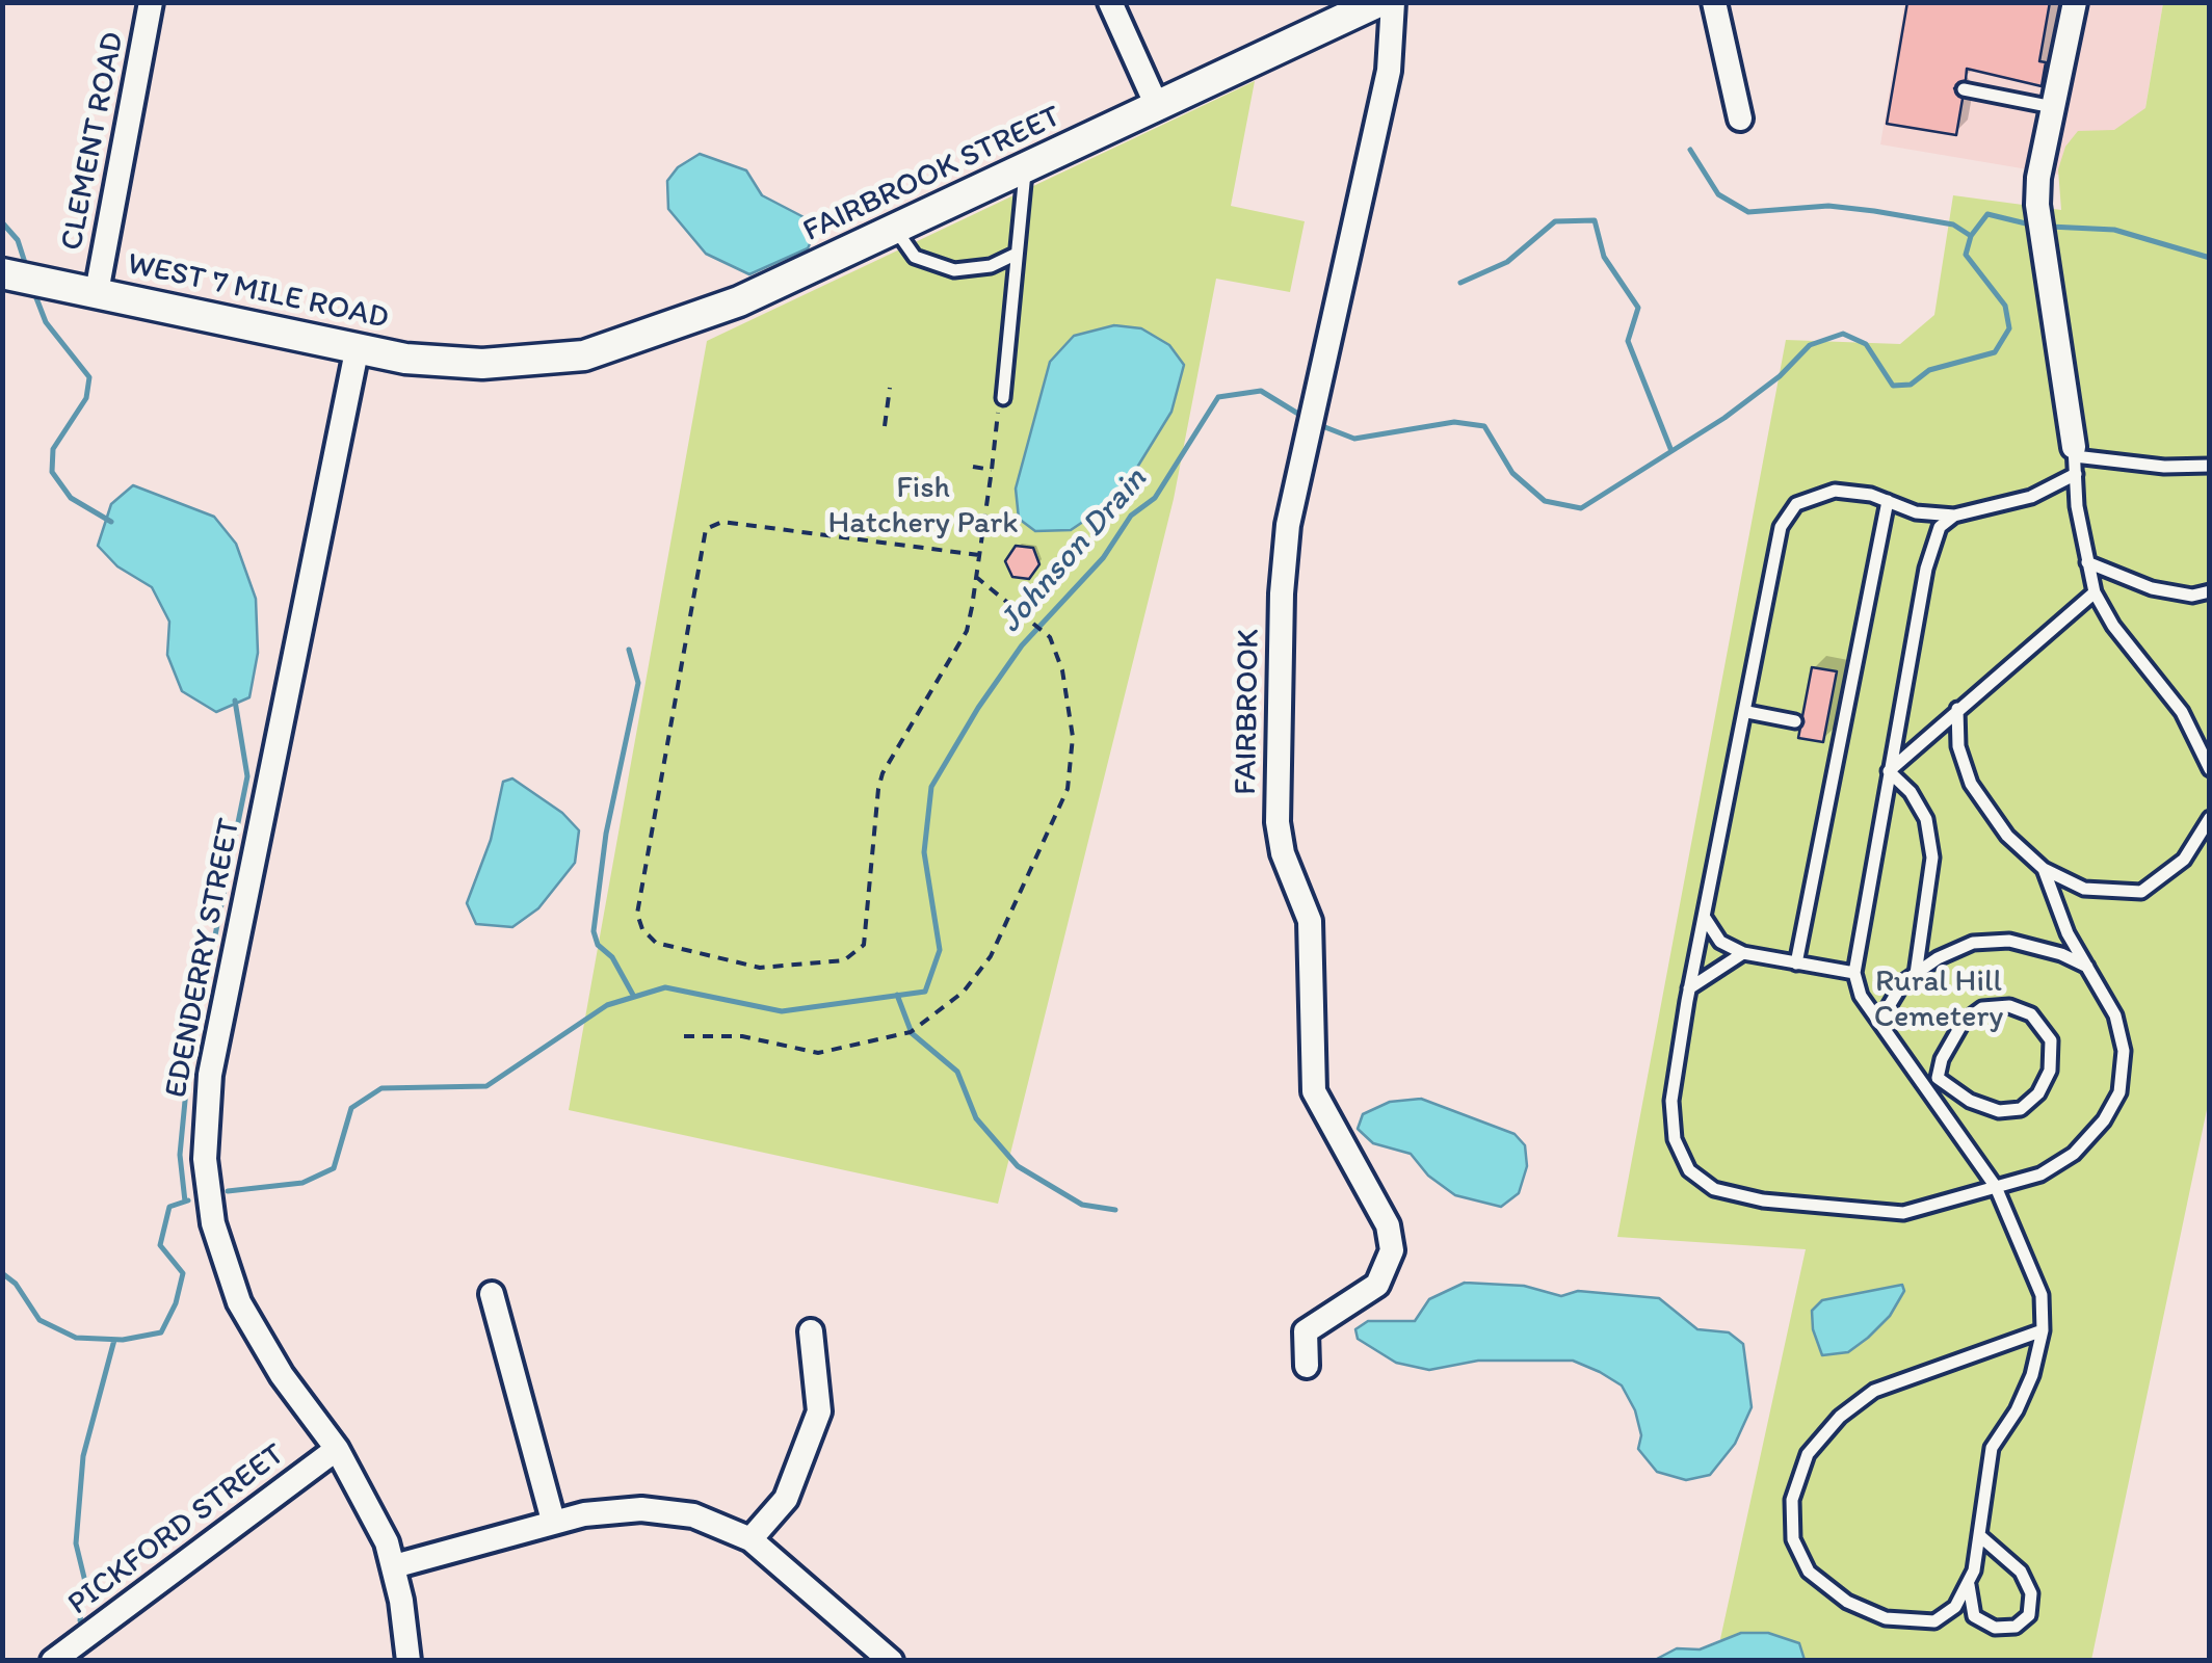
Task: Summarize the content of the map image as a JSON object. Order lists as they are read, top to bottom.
{
  "streets": {
    "street": [
      "CLEMENT ROAD",
      "FAIRBROOK STREET",
      "WEST 7 MILE ROAD",
      "FAIRBROOK",
      "EDENDERRY STREET",
      "PICKFORD STREET"
    ]
  },
  "crossings": [
    ["CLEMENT ROAD", "WEST 7 MILE ROAD"],
    ["FAIRBROOK STREET", "WEST 7 MILE ROAD"],
    ["WEST 7 MILE ROAD", "EDENDERRY STREET"],
    ["EDENDERRY STREET", "PICKFORD STREET"]
  ],
  "water": ["Johnson Drain"],
  "parks": ["Fish Hatchery Park", "Rural Hill Cemetery"]
}
